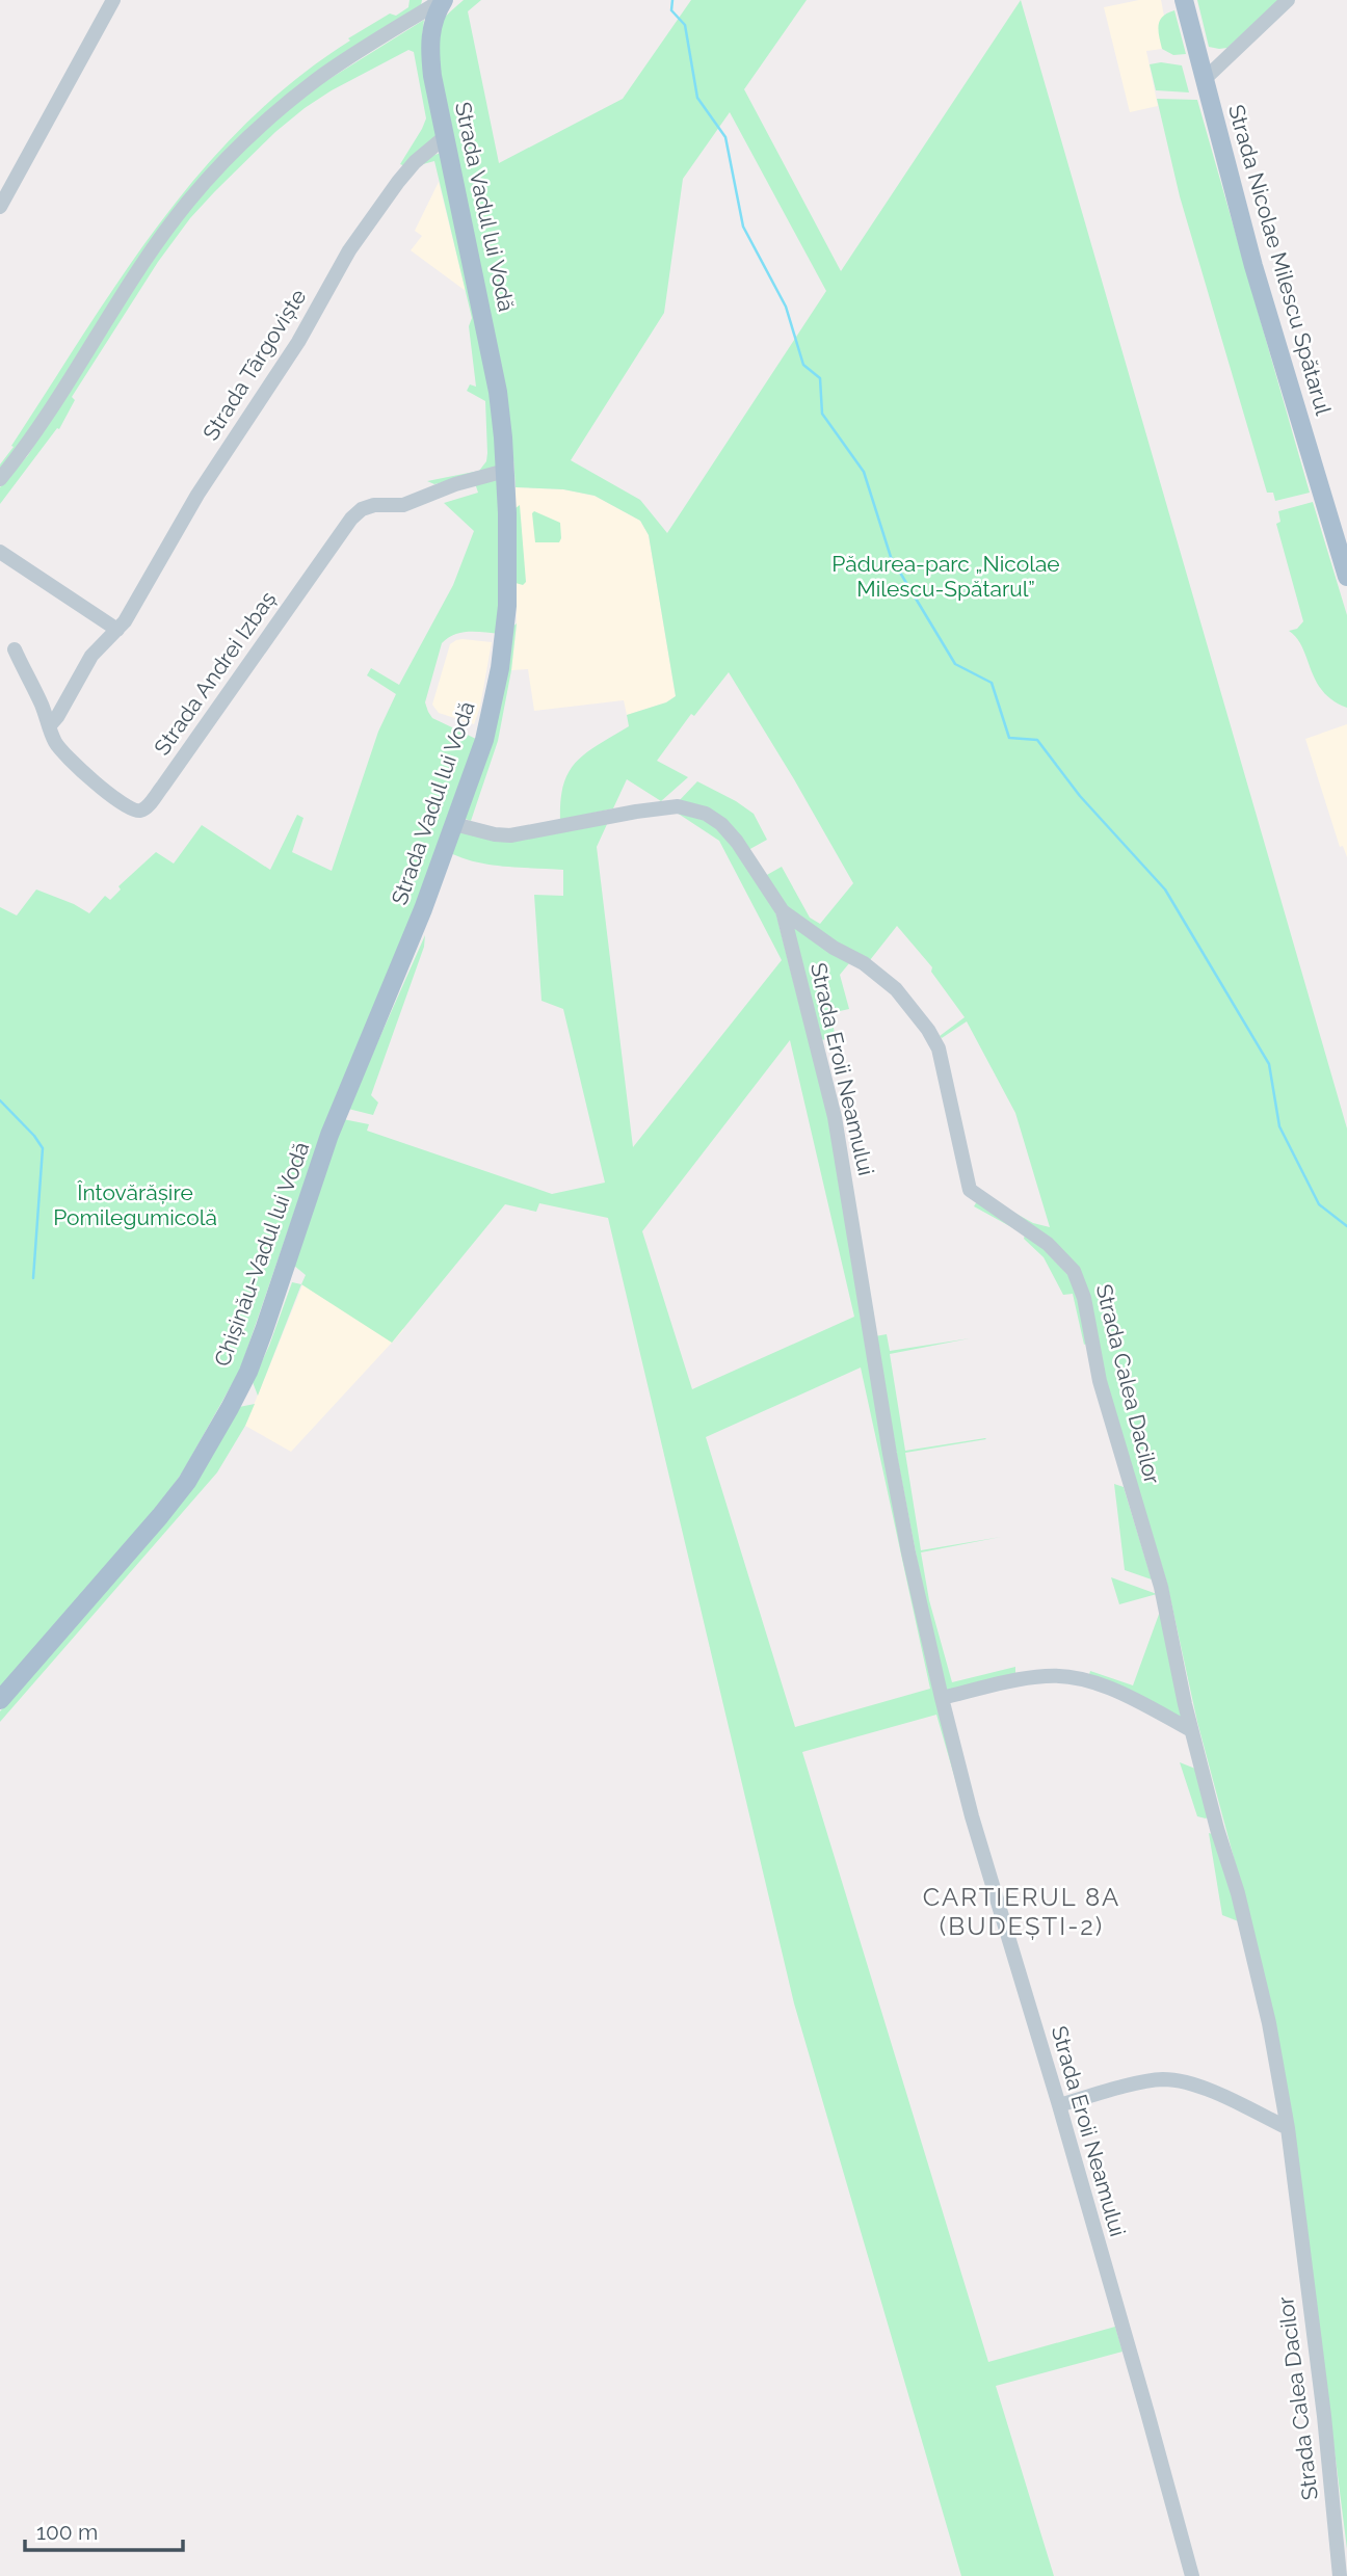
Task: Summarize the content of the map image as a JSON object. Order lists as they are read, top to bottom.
{
  "streets": {
    "main road": ["Strada Vadul lui Vodă", "Strada Nicolae Milescu Spătarul", "Chișinău-Vadul lui Vodă"],
    "street": [
      "Strada Târgoviște",
      "Strada Andrei Izbaș",
      "Strada Eroii Neamului",
      "Strada Calea Dacilor"
    ]
  },
  "crossings": [
    ["Strada Vadul lui Vodă", "Strada Târgoviște"],
    ["Strada Vadul lui Vodă", "Strada Andrei Izbaș"],
    ["Strada Vadul lui Vodă", "Strada Eroii Neamului"],
    ["Strada Vadul lui Vodă", "Chișinău-Vadul lui Vodă"],
    ["Strada Târgoviște", "Strada Andrei Izbaș"],
    ["Strada Eroii Neamului", "Strada Calea Dacilor"]
  ],
  "districts": ["CARTIERUL 8A (BUDEȘTI-2)"],
  "parks": ["Pădurea-parc „Nicolae Milescu-Spătarul”", "Întovărășire Pomilegumicolă"],
  "scale_bar": "100 m"
}
